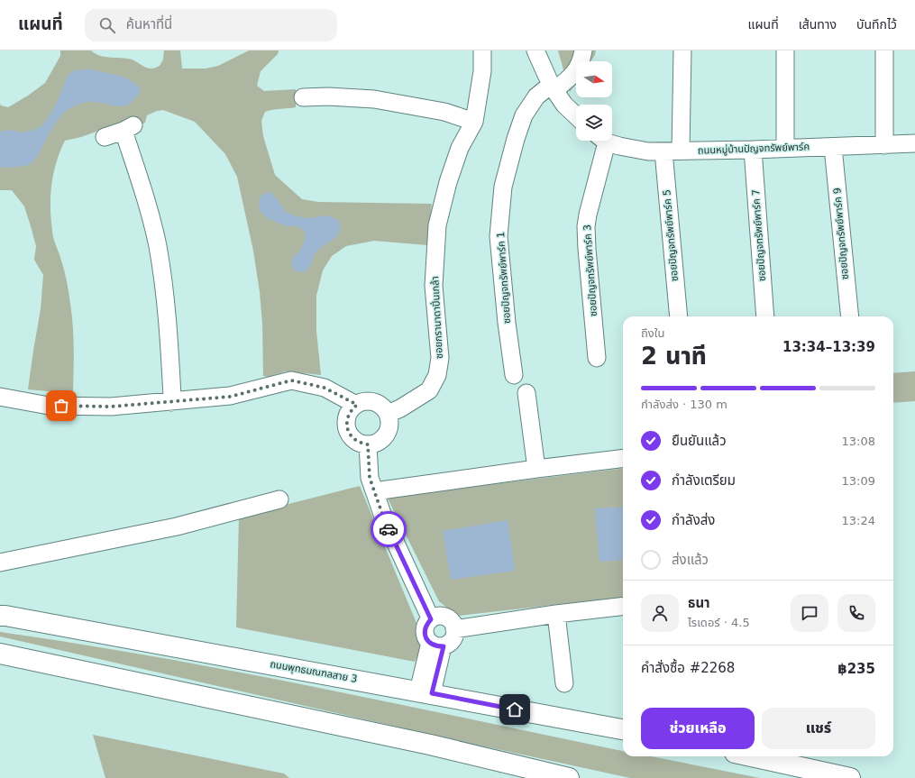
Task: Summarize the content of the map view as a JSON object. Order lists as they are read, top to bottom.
{
  "streets": {
    "main road": ["ถนนพุทธมณฑลสาย 3"],
    "street": [
      "ถนนหมู่บ้านปัญจทรัพย์พาร์ค",
      "ซอยปัญจทรัพย์พาร์ค 9",
      "ซอยปัญจทรัพย์พาร์ค 5",
      "ซอยปัญจทรัพย์พาร์ค 7",
      "ซอยปัญจทรัพย์พาร์ค 3",
      "ซอยปัญจทรัพย์พาร์ค 1",
      "ซอยกรานาดาปิ่นเกล้า"
    ]
  },
  "crossings": [
    ["ถนนหมู่บ้านปัญจทรัพย์พาร์ค", "ซอยปัญจทรัพย์พาร์ค 9"],
    ["ถนนหมู่บ้านปัญจทรัพย์พาร์ค", "ซอยปัญจทรัพย์พาร์ค 5"],
    ["ถนนหมู่บ้านปัญจทรัพย์พาร์ค", "ซอยปัญจทรัพย์พาร์ค 7"]
  ],
  "north": "right",
  "page": {
    "header": "แผนที่",
    "search": "ค้นหาที่นี่",
    "nav": ["แผนที่", "เส้นทาง", "บันทึกไว้"],
    "heading": ["2 นาที", "ถึงใน", "13:34–13:39"],
    "panel": [
      "ธนา",
      "ไรเดอร์ · 4.5",
      "คำสั่งซื้อ #2268",
      "฿235"
    ],
    "bar": "กำลังส่ง · 130 m",
    "list": [
      ["ยืนยันแล้ว", "13:08"],
      ["กำลังเตรียม", "13:09"],
      ["กำลังส่ง", "13:24"],
      "ส่งแล้ว"
    ],
    "buttons": ["ช่วยเหลือ", "แชร์"]
  }
}
